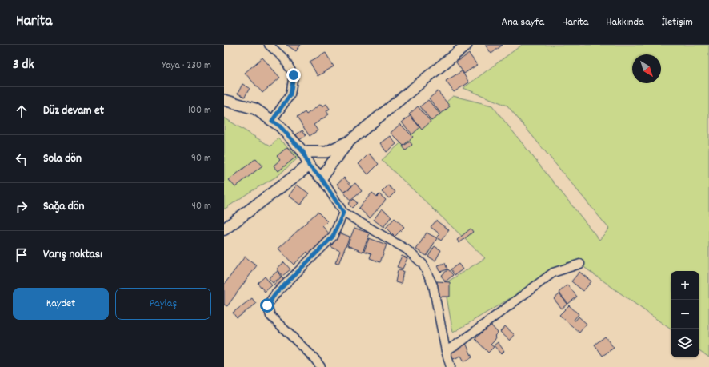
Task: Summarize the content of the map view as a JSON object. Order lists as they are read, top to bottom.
{
  "north": "bottom right",
  "page": {
    "header": "Harita",
    "nav": [
      "Ana sayfa",
      "Harita",
      "Hakkında",
      "İletişim"
    ],
    "heading": ["3 dk", "Yaya · 230 m"],
    "list": [
      ["Düz devam et", "100 m"],
      ["Sola dön", "90 m"],
      ["Sağa dön", "40 m"],
      "Varış noktası"
    ],
    "map_buttons": ["+", "−"],
    "buttons": ["Kaydet", "Paylaş"]
  }
}
